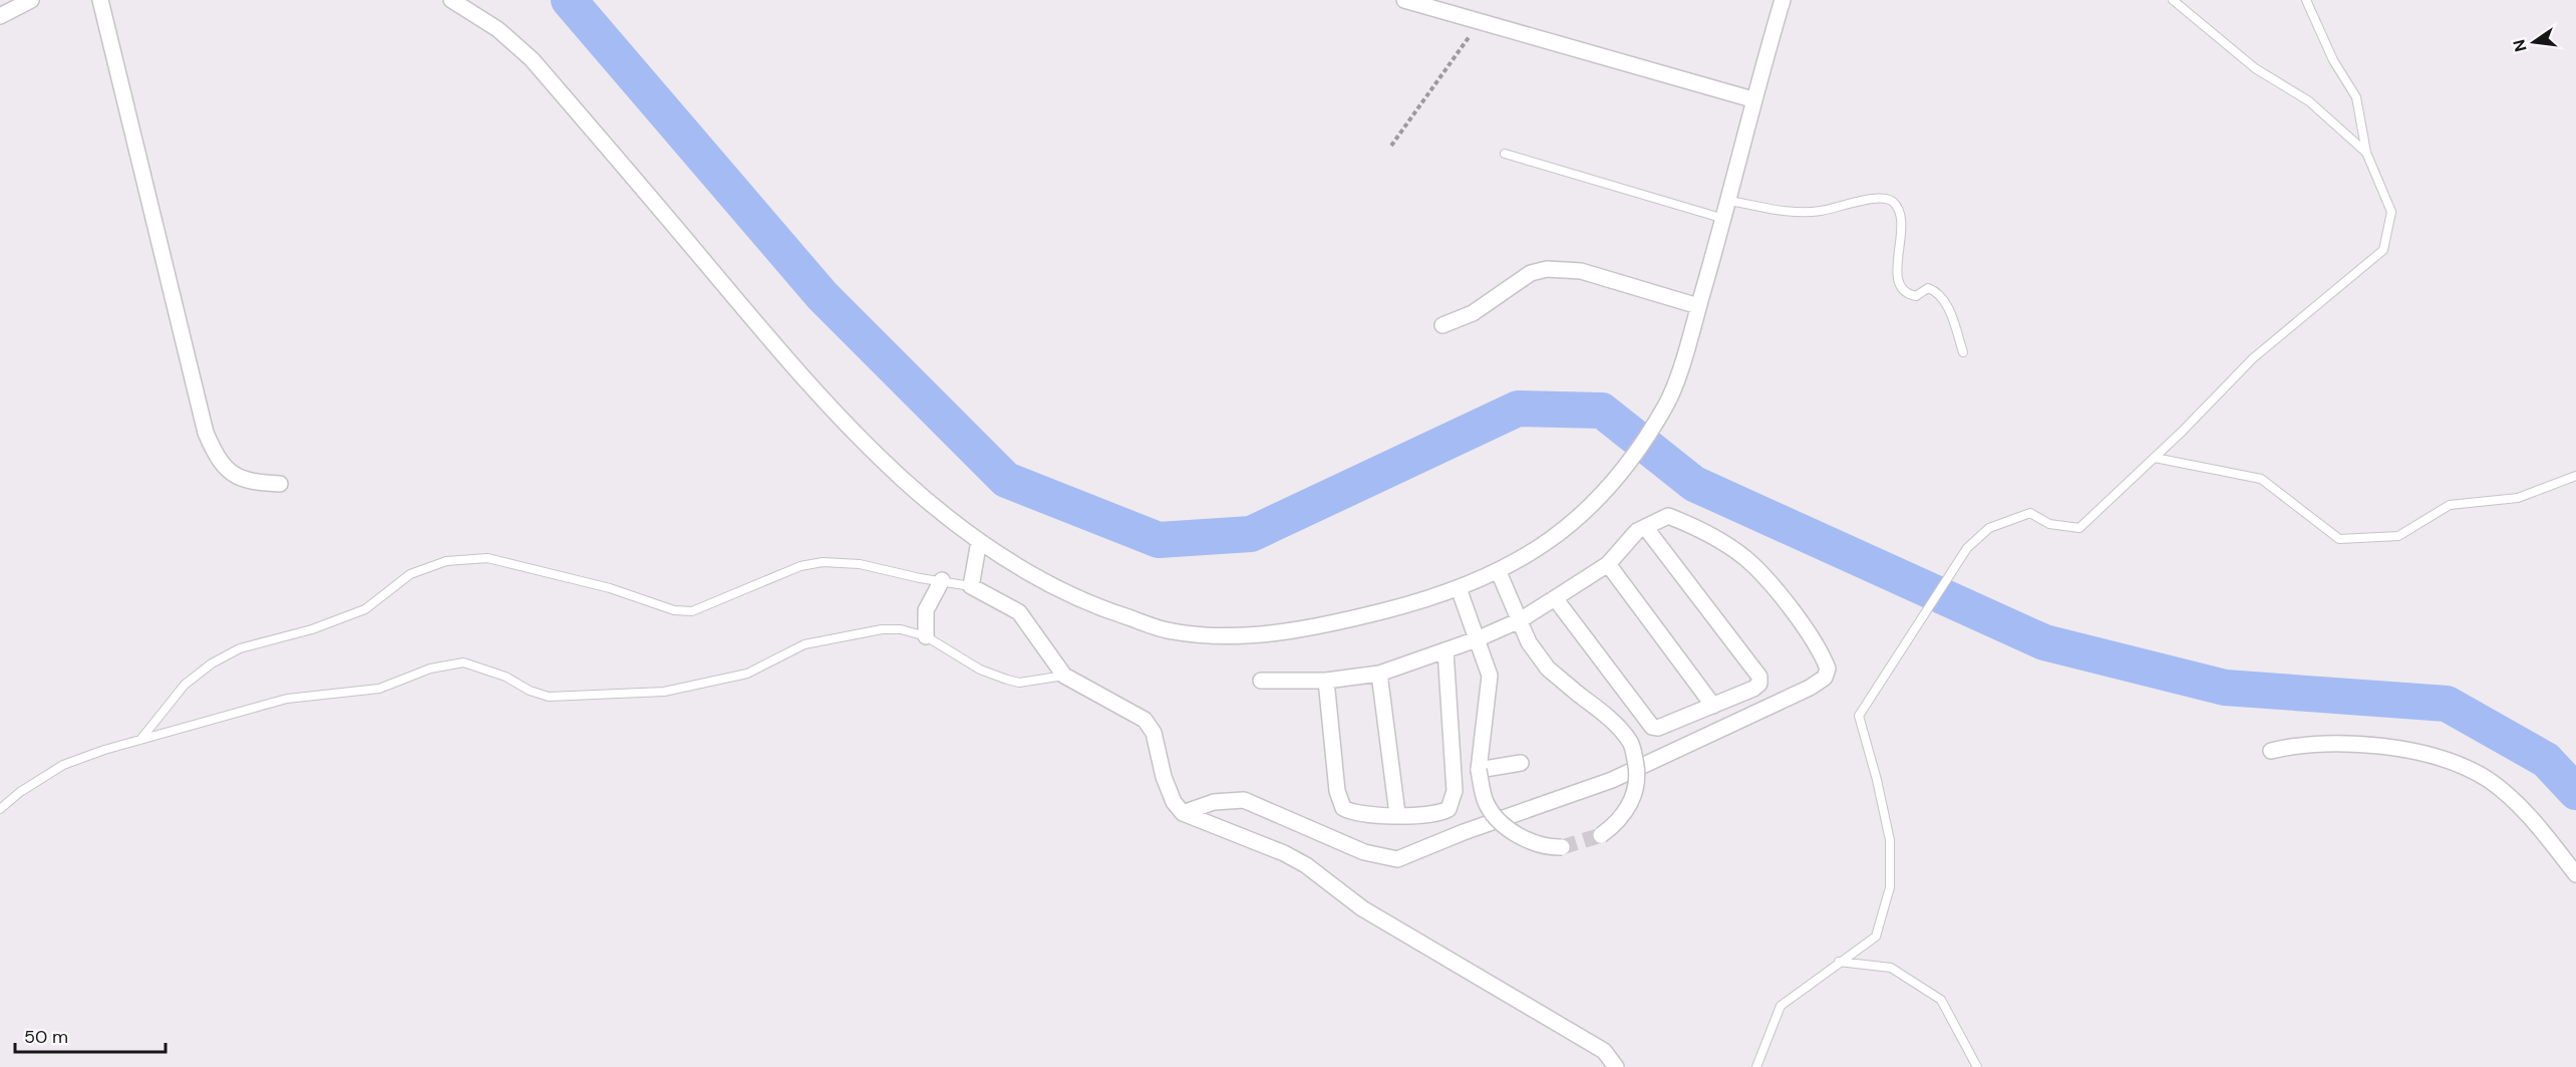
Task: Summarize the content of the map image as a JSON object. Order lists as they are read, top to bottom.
{
  "scale_bar": "50 m",
  "north": "left"
}
